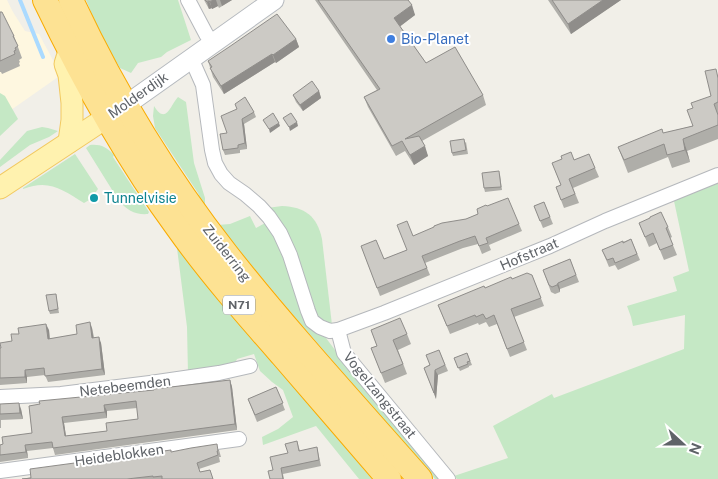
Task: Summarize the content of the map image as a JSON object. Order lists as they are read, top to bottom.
{
  "streets": {
    "highway": ["Zuiderring", "N71"],
    "main road": ["Molderdijk"],
    "street": [
      "Hofstraat",
      "Netebeemden",
      "Vogelzangstraat",
      "Heideblokken"
    ]
  },
  "crossings": [
    ["Molderdijk", "Zuiderring"],
    ["Hofstraat", "Vogelzangstraat"]
  ],
  "places": ["Bio-Planet", "Tunnelvisie"],
  "north": "right"
}
